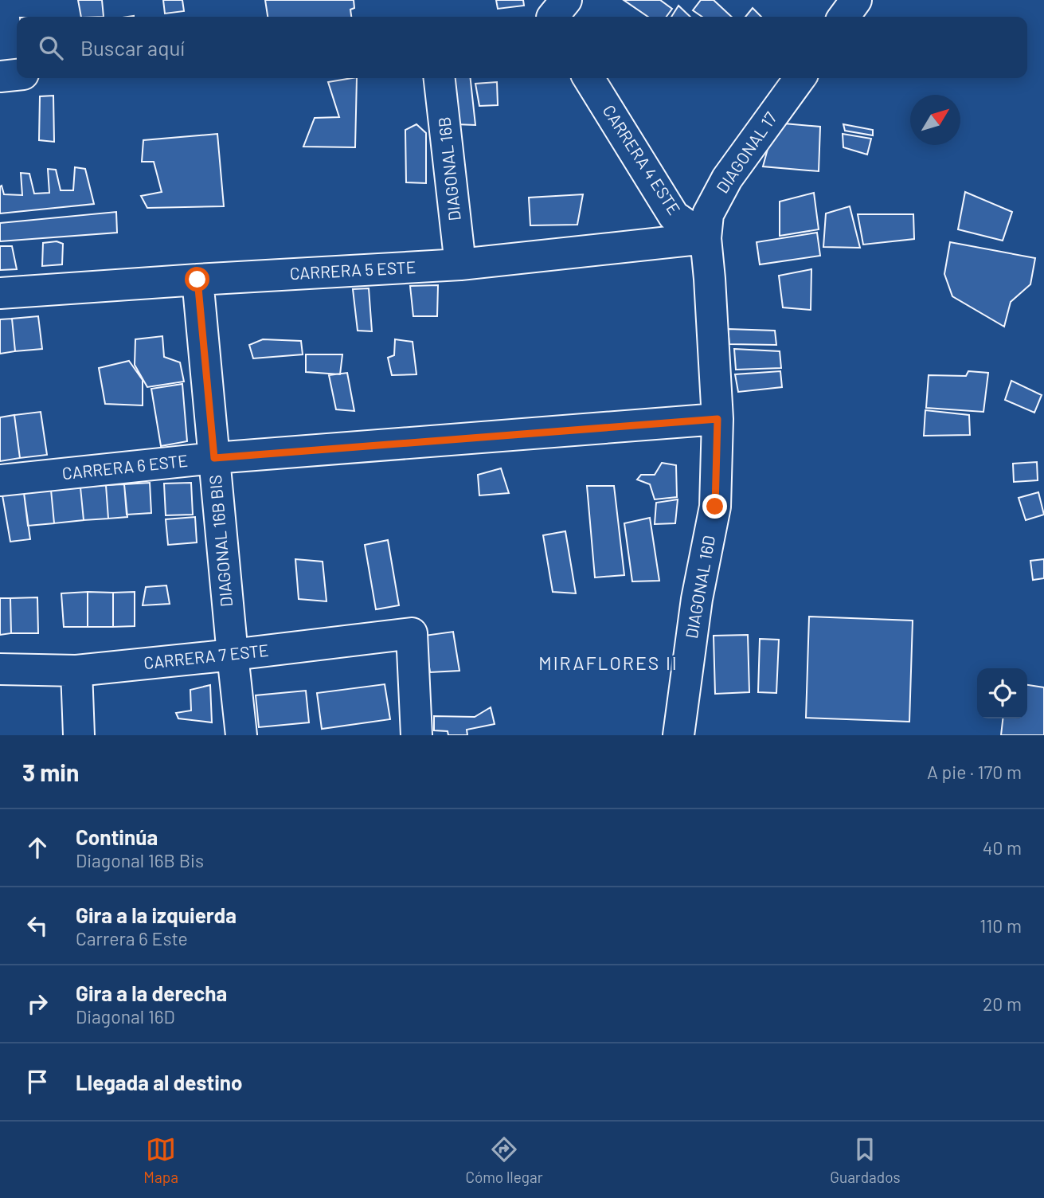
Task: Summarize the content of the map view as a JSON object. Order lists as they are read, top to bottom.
{
  "streets": {
    "street": [
      "DIAGONAL 17",
      "CARRERA 4 ESTE",
      "DIAGONAL 16B",
      "CARRERA 5 ESTE",
      "CARRERA 6 ESTE",
      "DIAGONAL 16B BIS",
      "DIAGONAL 16D",
      "CARRERA 7 ESTE"
    ]
  },
  "crossings": [
    ["DIAGONAL 17", "CARRERA 4 ESTE"],
    ["DIAGONAL 17", "CARRERA 5 ESTE"],
    ["DIAGONAL 17", "DIAGONAL 16D"],
    ["CARRERA 4 ESTE", "CARRERA 5 ESTE"],
    ["CARRERA 4 ESTE", "DIAGONAL 16D"],
    ["DIAGONAL 16B", "CARRERA 5 ESTE"],
    ["CARRERA 5 ESTE", "DIAGONAL 16B BIS"],
    ["CARRERA 5 ESTE", "DIAGONAL 16D"],
    ["CARRERA 6 ESTE", "DIAGONAL 16B BIS"],
    ["CARRERA 6 ESTE", "DIAGONAL 16D"],
    ["DIAGONAL 16B BIS", "CARRERA 7 ESTE"]
  ],
  "districts": ["MIRAFLORES II"],
  "north": "top right",
  "page": {
    "search": "Buscar aquí",
    "heading": ["3 min", "A pie · 170 m"],
    "list": [
      ["Continúa", "Diagonal 16B Bis", "40 m"],
      ["Gira a la izquierda", "Carrera 6 Este", "110 m"],
      ["Gira a la derecha", "Diagonal 16D", "20 m"],
      "Llegada al destino"
    ],
    "nav": ["Mapa", "Cómo llegar", "Guardados"]
  }
}
